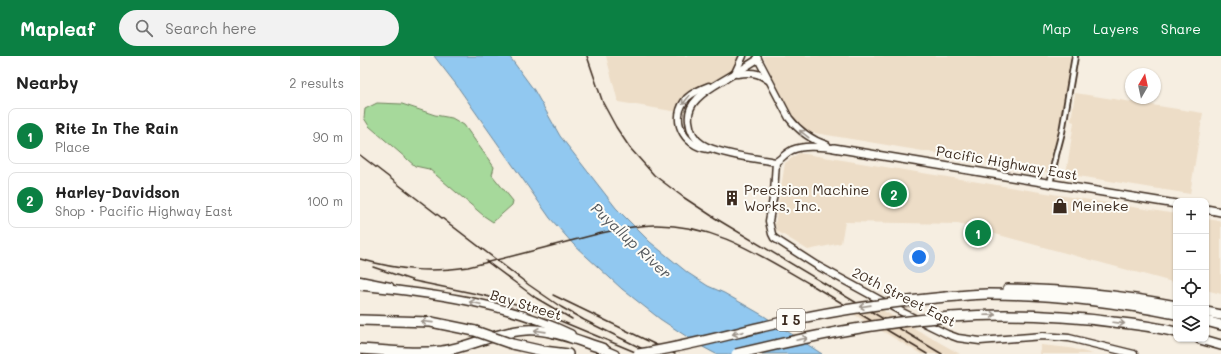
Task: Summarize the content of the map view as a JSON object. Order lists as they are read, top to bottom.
{
  "streets": {
    "highway": ["I 5"],
    "main road": ["Pacific Highway East", "Bay Street"],
    "street": ["20th Street East"]
  },
  "one_way": ["Bay Street"],
  "water": ["Puyallup River"],
  "places": {
    "building": ["Precision Machine Works, Inc."],
    "shop": ["Meineke"]
  },
  "north": "top",
  "page": {
    "header": "Mapleaf",
    "search": "Search here",
    "nav": ["Map", "Layers", "Share"],
    "heading": ["Nearby", "2 results"],
    "list": [
      {
        "mark": "1",
        "name": "Rite In The Rain",
        "note": "Place",
        "value": "90 m"
      },
      {
        "mark": "2",
        "name": "Harley-Davidson",
        "note": "Shop · Pacific Highway East",
        "value": "100 m"
      }
    ],
    "pins": ["2", "1"],
    "map_buttons": ["+", "−"]
  }
}
